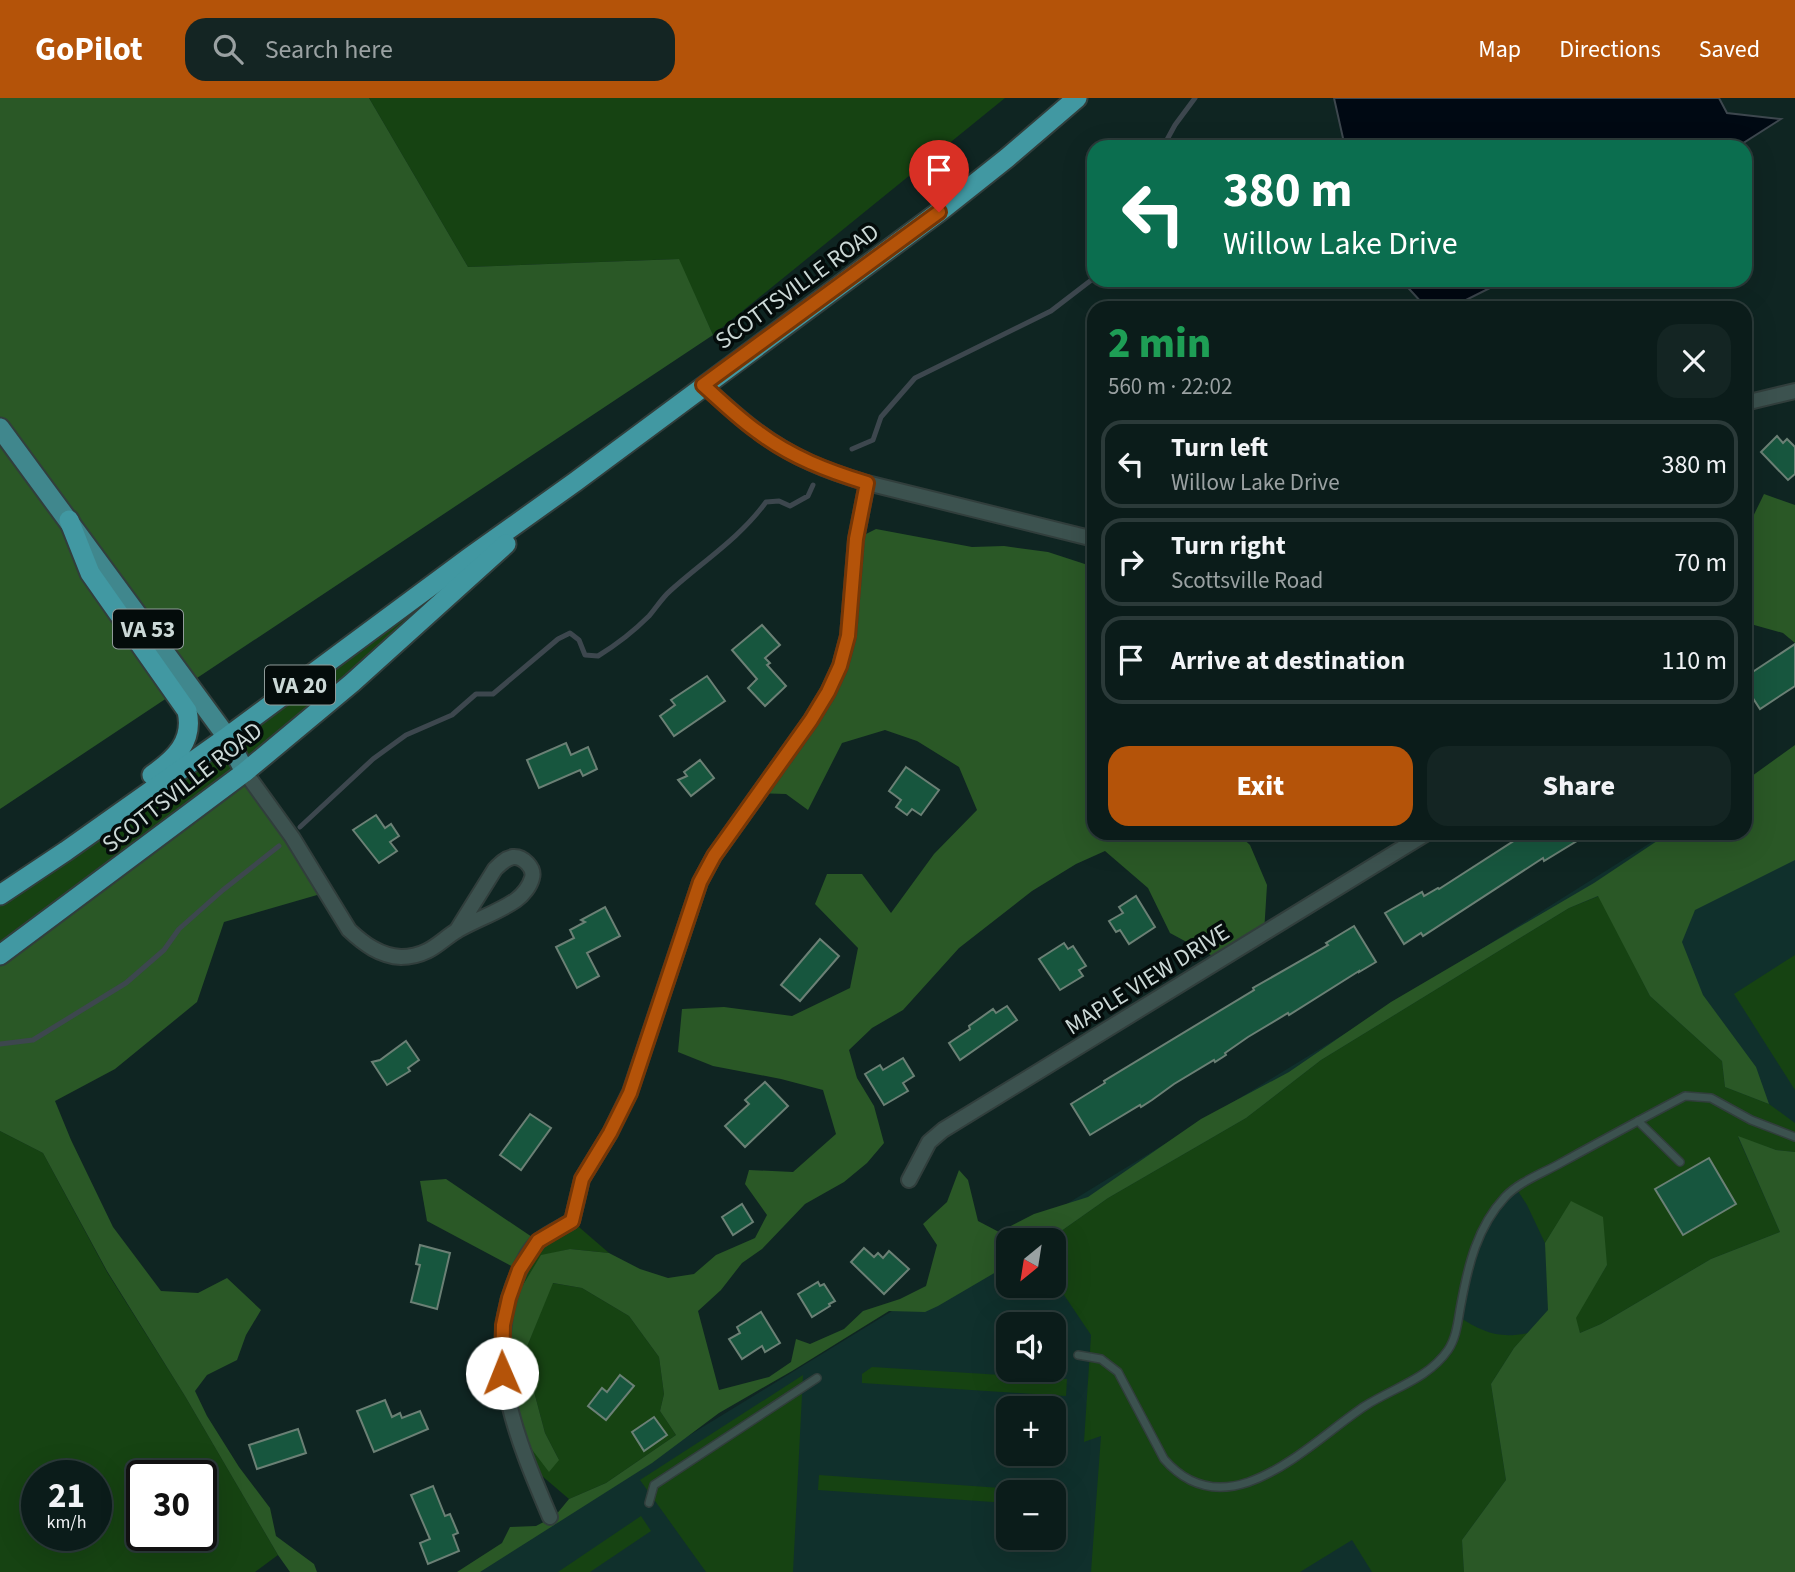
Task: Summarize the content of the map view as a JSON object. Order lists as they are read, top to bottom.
{
  "streets": {
    "highway": ["SCOTTSVILLE ROAD", "VA 20"],
    "main road": ["VA 53"],
    "street": ["MAPLE VIEW DRIVE"]
  },
  "crossings": [
    ["SCOTTSVILLE ROAD", "VA 53"]
  ],
  "north": "bottom left",
  "page": {
    "header": "GoPilot",
    "search": "Search here",
    "nav": ["Map", "Directions", "Saved"],
    "turn": ["380 m", "Willow Lake Drive"],
    "heading": ["2 min", "560 m · 22:02"],
    "list": [
      {
        "name": "Turn left",
        "note": "Willow Lake Drive",
        "value": "380 m"
      },
      {
        "name": "Turn right",
        "note": "Scottsville Road",
        "value": "70 m"
      },
      {
        "name": "Arrive at destination",
        "value": "110 m"
      }
    ],
    "buttons": ["Exit", "Share"],
    "map_buttons": ["+", "−"],
    "speed": "21 km/h",
    "limit": "30"
  }
}
